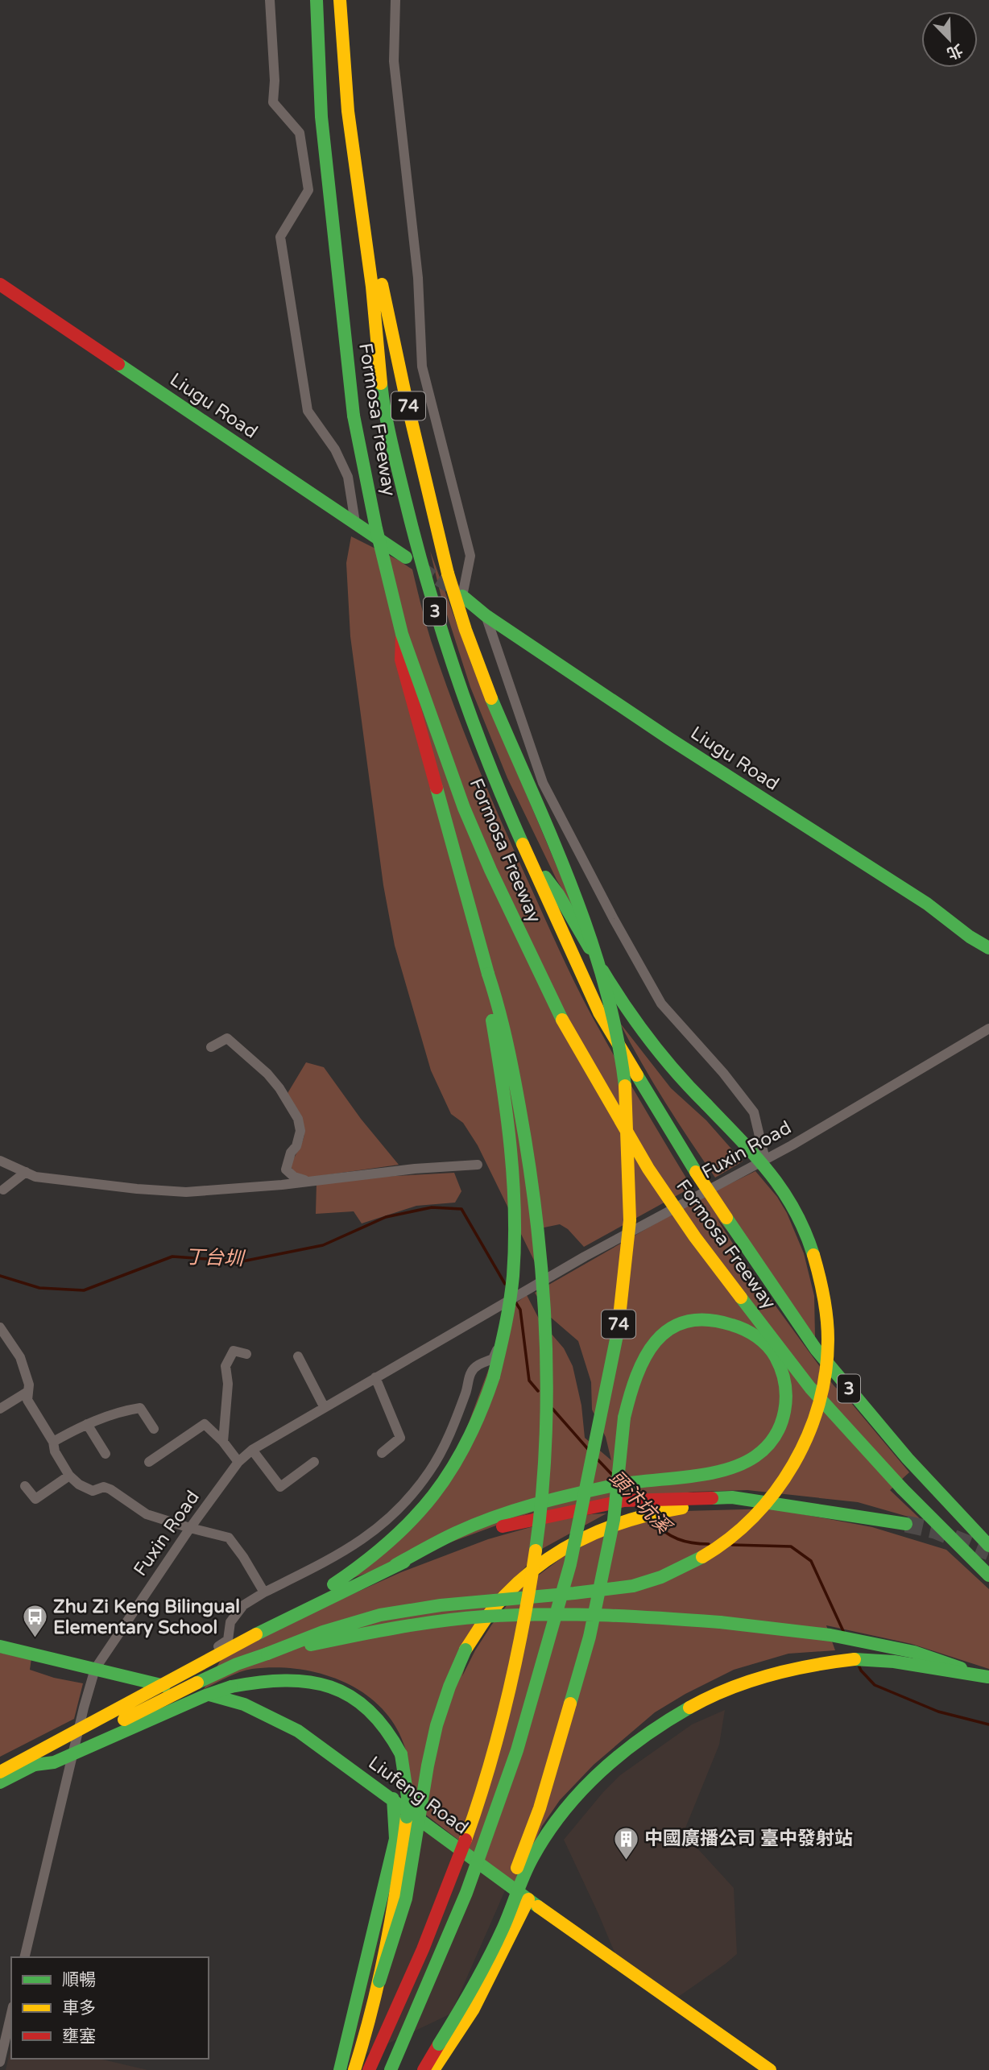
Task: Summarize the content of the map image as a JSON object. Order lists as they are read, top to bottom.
{
  "streets": {
    "main road": [
      "Liugu Road",
      "74",
      "Formosa Freeway",
      "3",
      "Liufeng Road"
    ],
    "street": ["Fuxin Road"]
  },
  "crossings": [
    ["74", "Formosa Freeway"],
    ["Fuxin Road", "Liufeng Road"]
  ],
  "water": ["丁台圳", "頭汴坑溪"],
  "places": {
    "bus stop": ["Zhu Zi Keng Bilingual Elementary School"],
    "building": ["中國廣播公司 臺中發射站"]
  },
  "legend": ["順暢", "車多", "壅塞"],
  "north": "bottom right"
}
